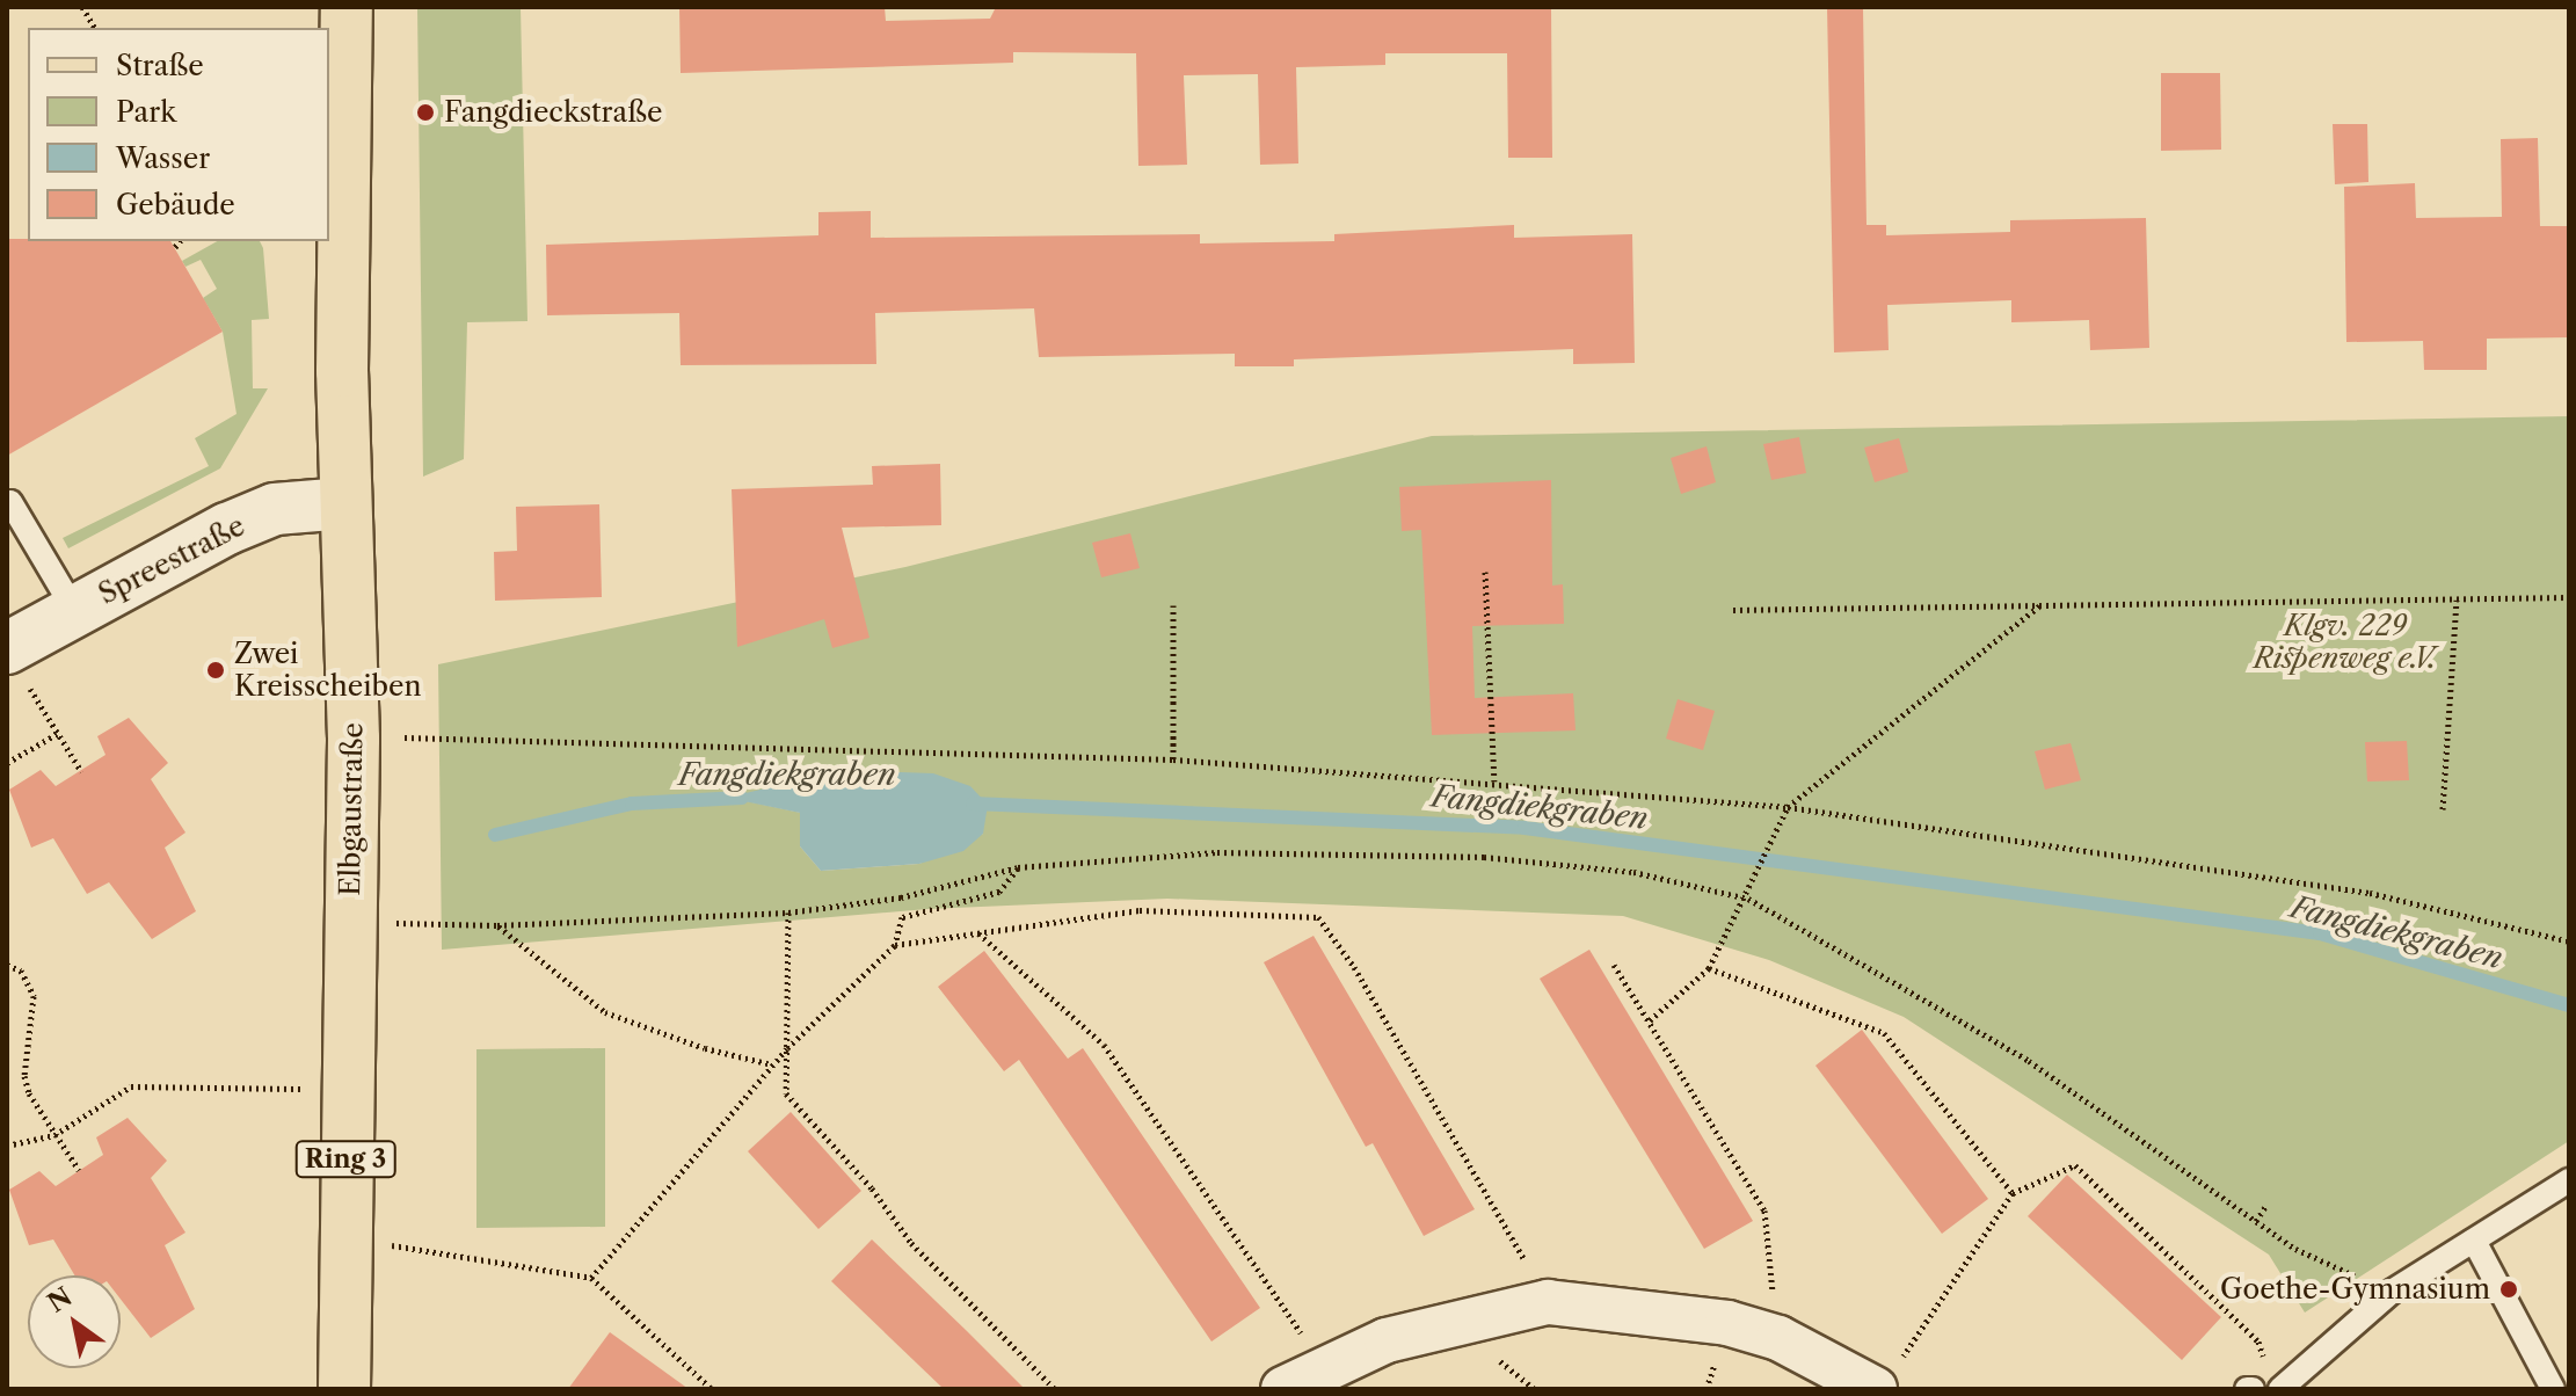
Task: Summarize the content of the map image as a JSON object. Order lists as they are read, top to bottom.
{
  "streets": {
    "main road": ["Elbgaustraße", "Ring 3"],
    "street": ["Spreestraße"]
  },
  "crossings": [
    ["Spreestraße", "Elbgaustraße"]
  ],
  "water": ["Fangdiekgraben"],
  "parks": ["Klgv. 229 Rispenweg e.V."],
  "places": ["Fangdieckstraße", "Zwei Kreisscheiben", "Goethe-Gymnasium"],
  "legend": [
    "Straße",
    "Park",
    "Wasser",
    "Gebäude"
  ],
  "north": "top left"
}
